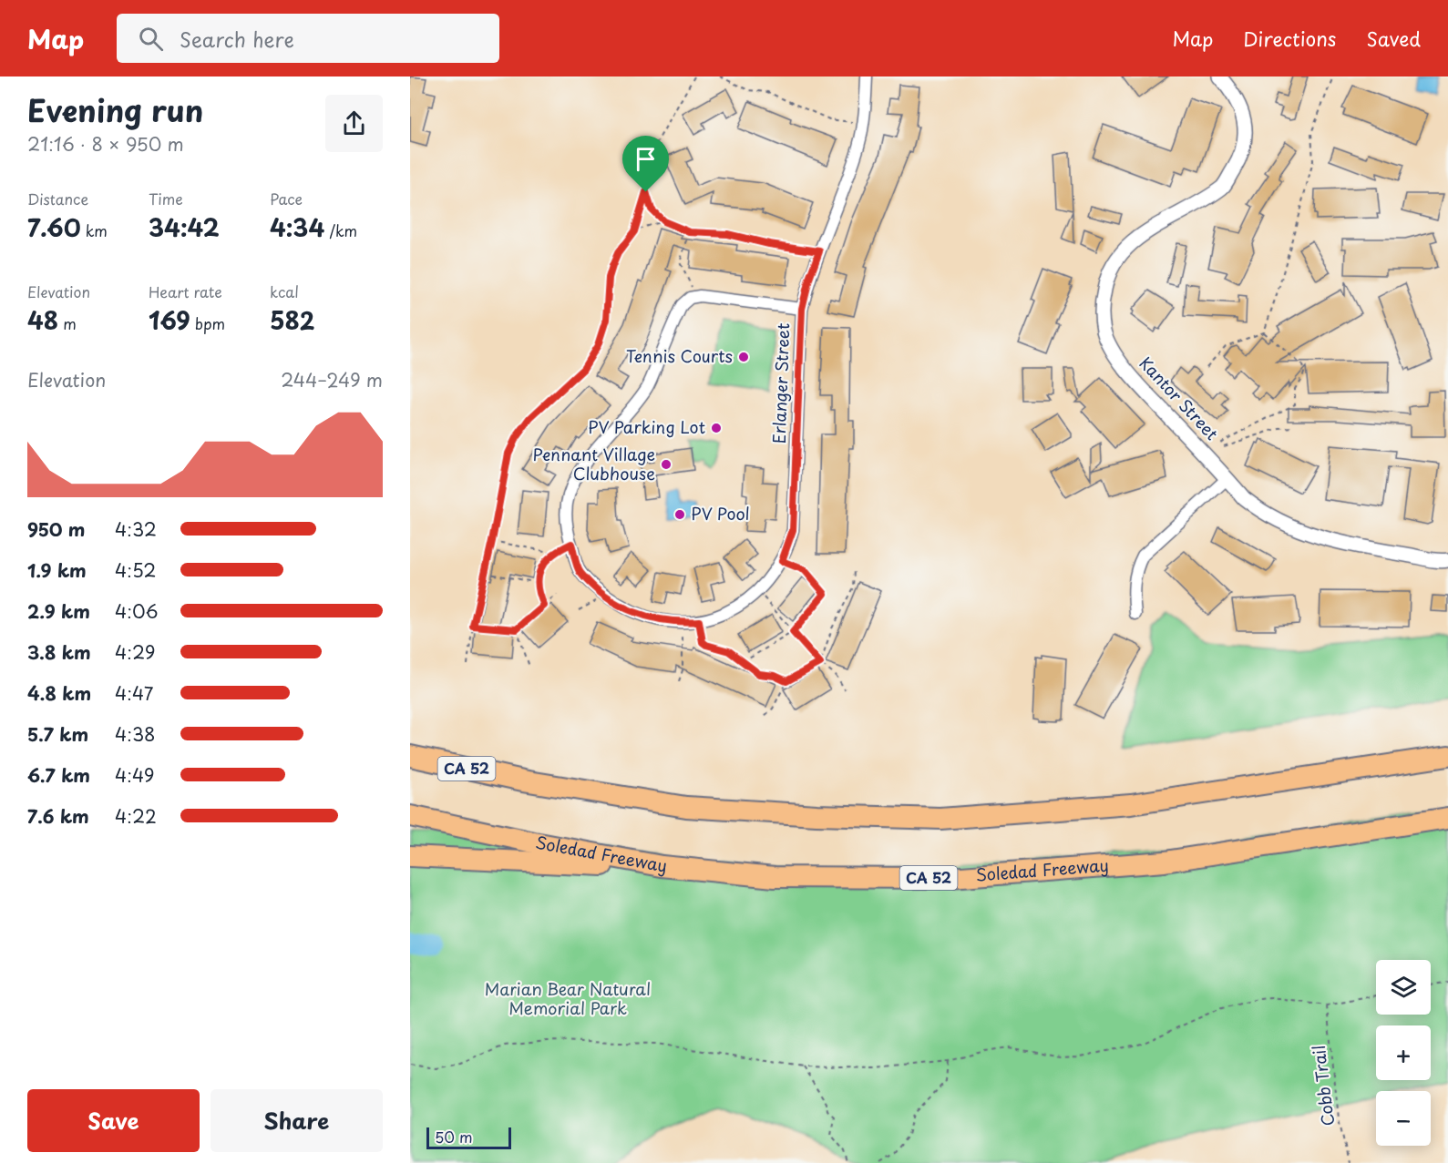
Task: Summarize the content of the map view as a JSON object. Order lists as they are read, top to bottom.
{
  "streets": {
    "highway": ["CA 52", "Soledad Freeway"],
    "street": ["Erlanger Street", "Kantor Street"],
    "path": ["Cobb Trail"]
  },
  "parks": ["Marian Bear Natural Memorial Park"],
  "places": [
    "Tennis Courts",
    "PV Parking Lot",
    "Pennant Village Clubhouse",
    "PV Pool"
  ],
  "scale_bar": "50 m",
  "page": {
    "header": "Map",
    "search": "Search here",
    "nav": ["Map", "Directions", "Saved"],
    "heading": ["Evening run", "21:16 · 8 × 950 m"],
    "stats": [
      ["Distance", "7.60 km"],
      ["Time", "34:42"],
      ["Pace", "4:34 /km"],
      ["Elevation", "48 m"],
      ["Heart rate", "169 bpm"],
      ["kcal", "582"]
    ],
    "chart": ["Elevation", "244–249 m"],
    "list": [
      {
        "name": "950 m",
        "note": "4:32"
      },
      {
        "name": "1.9 km",
        "note": "4:52"
      },
      {
        "name": "2.9 km",
        "note": "4:06"
      },
      {
        "name": "3.8 km",
        "note": "4:29"
      },
      {
        "name": "4.8 km",
        "note": "4:47"
      },
      {
        "name": "5.7 km",
        "note": "4:38"
      },
      {
        "name": "6.7 km",
        "note": "4:49"
      },
      {
        "name": "7.6 km",
        "note": "4:22"
      }
    ],
    "map_buttons": ["+", "−"],
    "buttons": ["Save", "Share"],
    "scale": "50 m"
  }
}
